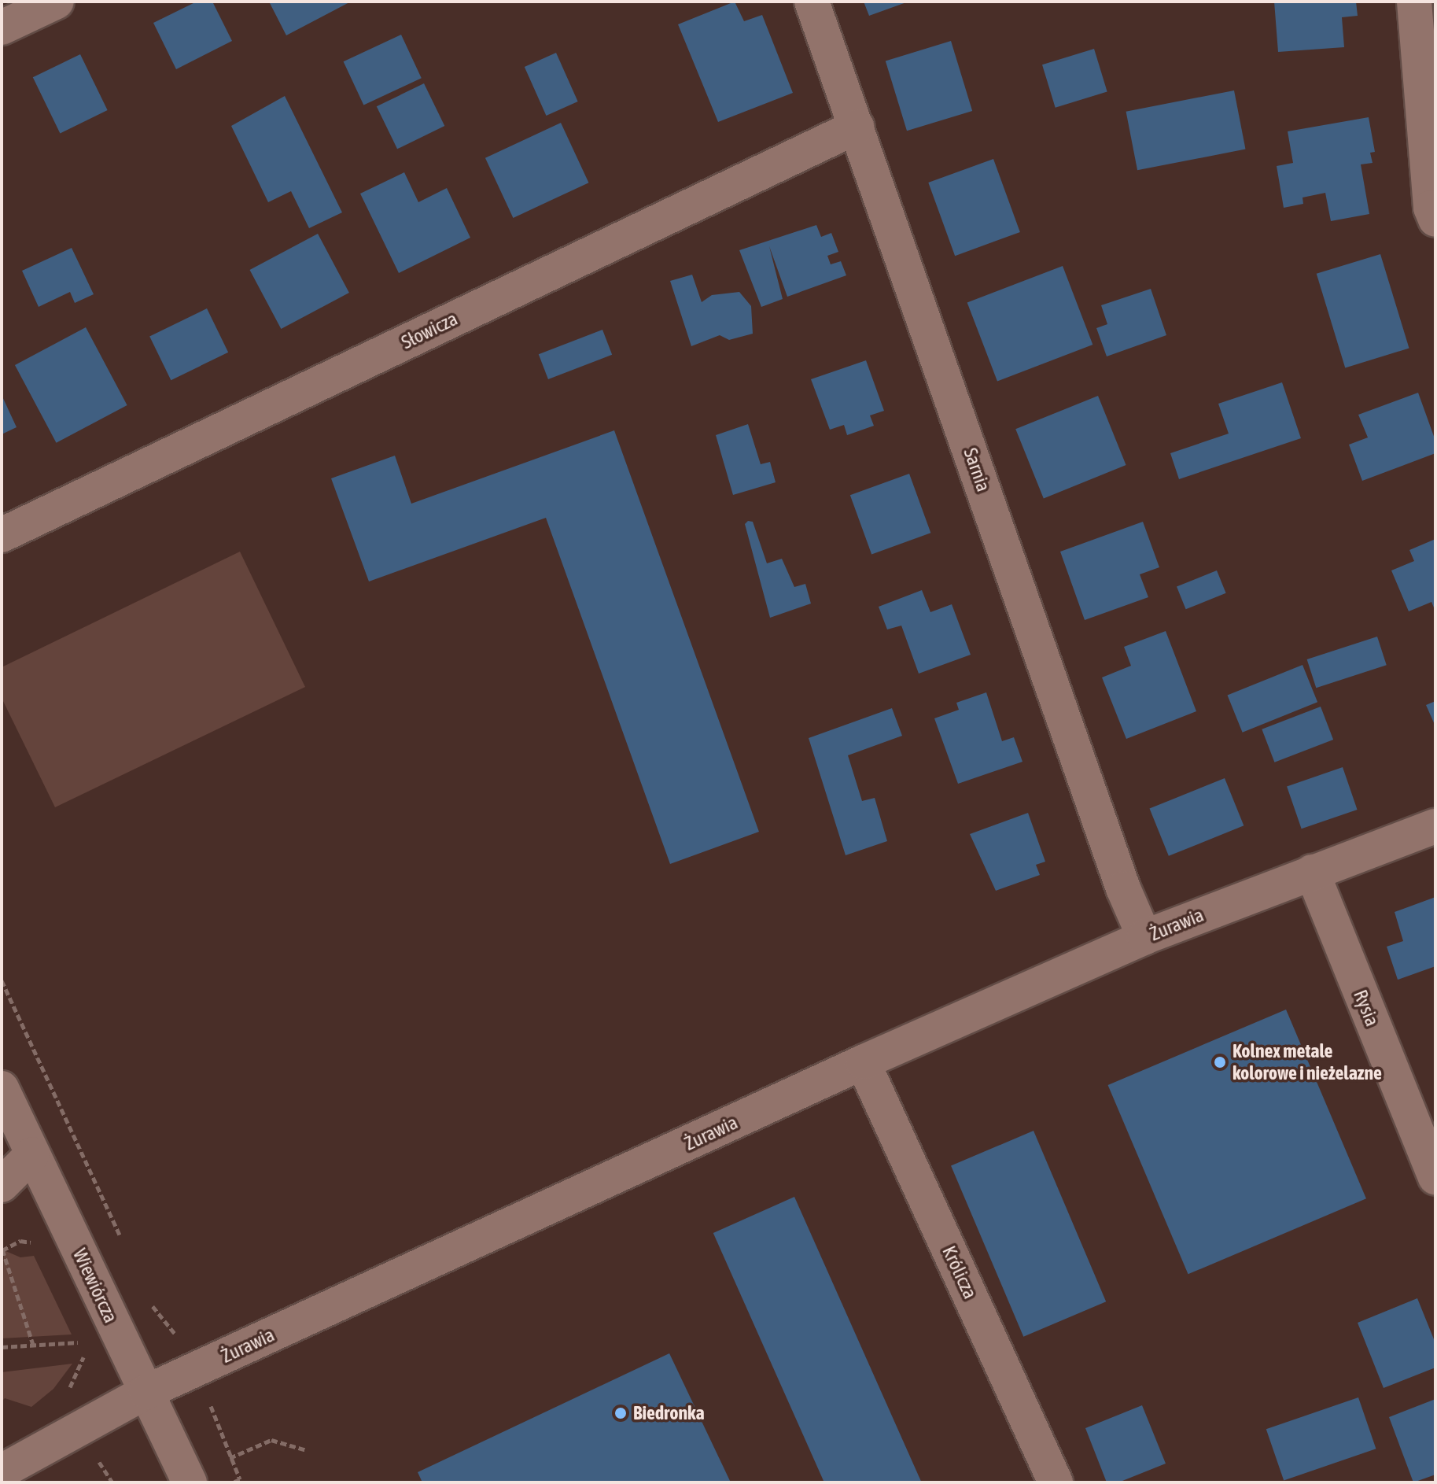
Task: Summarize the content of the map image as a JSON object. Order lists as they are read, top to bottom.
{
  "streets": {
    "street": [
      "Słowicza",
      "Sarnia",
      "Żurawia",
      "Rysia",
      "Królicza",
      "Wiewiórcza"
    ]
  },
  "crossings": [
    ["Słowicza", "Sarnia"],
    ["Sarnia", "Żurawia"],
    ["Żurawia", "Rysia"],
    ["Żurawia", "Królicza"],
    ["Żurawia", "Wiewiórcza"]
  ],
  "places": ["Kolnex metale kolorowe i nieżelazne", "Biedronka"]
}
